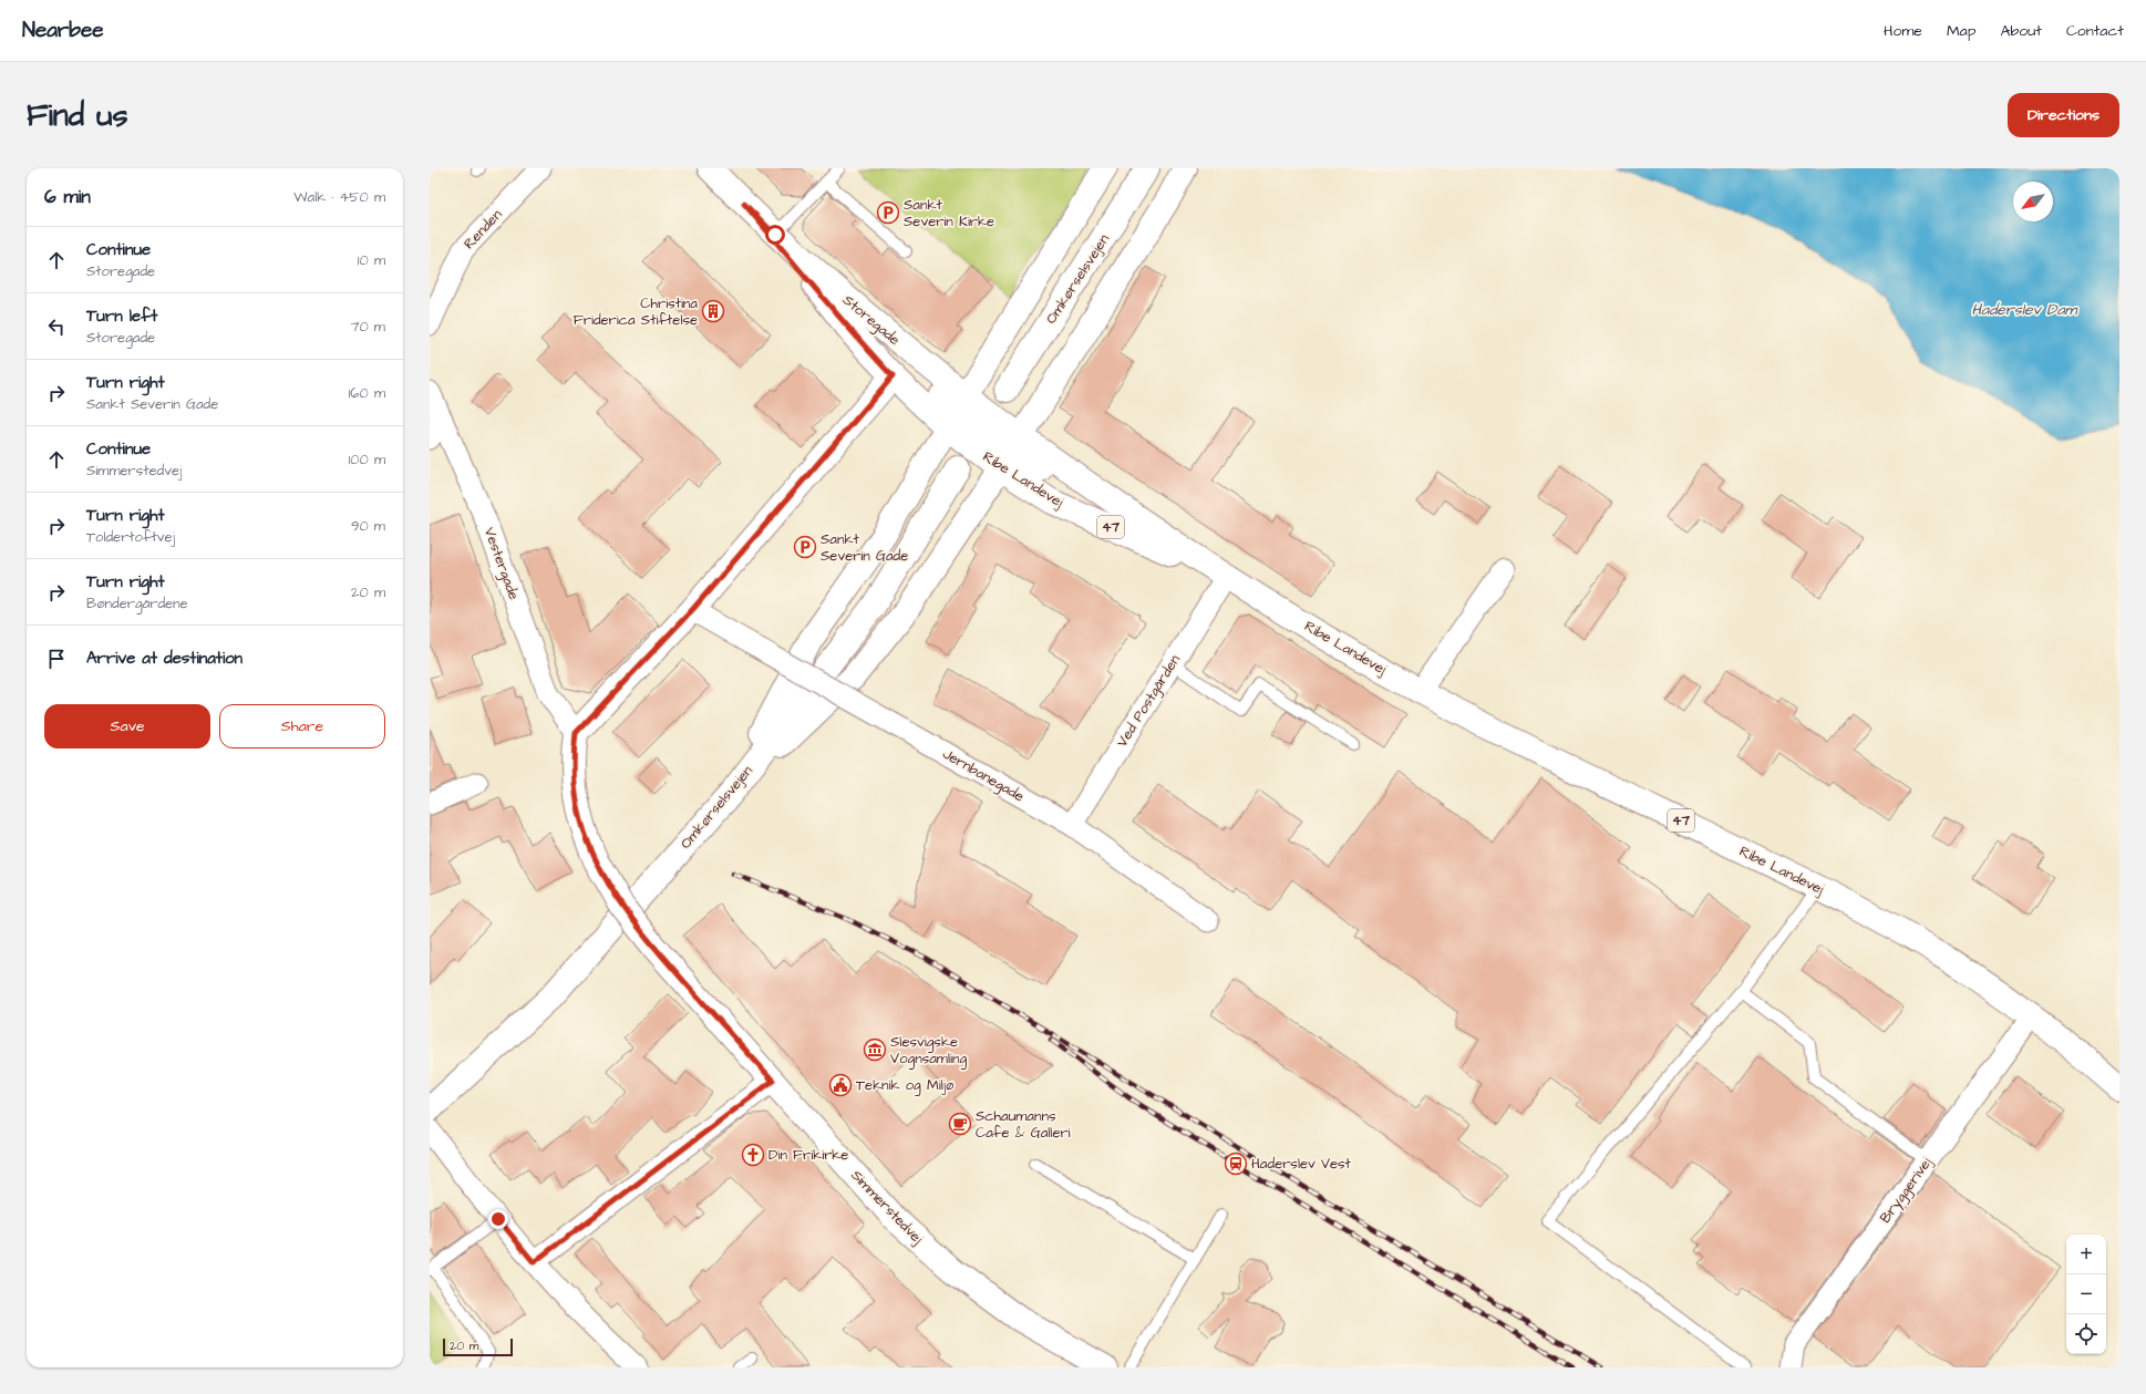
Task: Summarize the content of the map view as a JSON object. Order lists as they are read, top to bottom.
{
  "streets": {
    "main road": [
      "Omkørselsvejen",
      "Storegade",
      "Ribe Landevej",
      "47",
      "Simmerstedvej"
    ],
    "street": [
      "Renden",
      "Vestergade",
      "Ved Postgården",
      "Jernbanegade",
      "Bryggerivej"
    ]
  },
  "crossings": [
    ["Storegade", "Ribe Landevej"],
    ["Ribe Landevej", "Ved Postgården"],
    ["Ribe Landevej", "Bryggerivej"],
    ["Vestergade", "Simmerstedvej"],
    ["Ved Postgården", "Jernbanegade"]
  ],
  "water": ["Haderslev Dam"],
  "places": {
    "parking": ["Sankt Severin Kirke", "Sankt Severin Gade"],
    "building": ["Christina Friderica Stiftelse"],
    "museum": ["Slesvigske Vognsamling"],
    "public building": ["Teknik og Miljø"],
    "cafe": ["Schaumanns Cafe & Galleri"],
    "church": ["Din Frikirke"],
    "station": ["Haderslev Vest"]
  },
  "scale_bar": "20 m",
  "north": "bottom left",
  "page": {
    "header": "Nearbee",
    "nav": [
      "Home",
      "Map",
      "About",
      "Contact"
    ],
    "buttons": [
      "Directions",
      ["Save", "Share"]
    ],
    "title": "Find us",
    "heading": ["6 min", "Walk · 450 m"],
    "list": [
      ["Continue", "Storegade", "10 m"],
      ["Turn left", "Storegade", "70 m"],
      ["Turn right", "Sankt Severin Gade", "160 m"],
      ["Continue", "Simmerstedvej", "100 m"],
      ["Turn right", "Toldertoftvej", "90 m"],
      ["Turn right", "Bøndergårdene", "20 m"],
      "Arrive at destination"
    ],
    "map_buttons": ["+", "−"],
    "scale": "20 m"
  }
}
